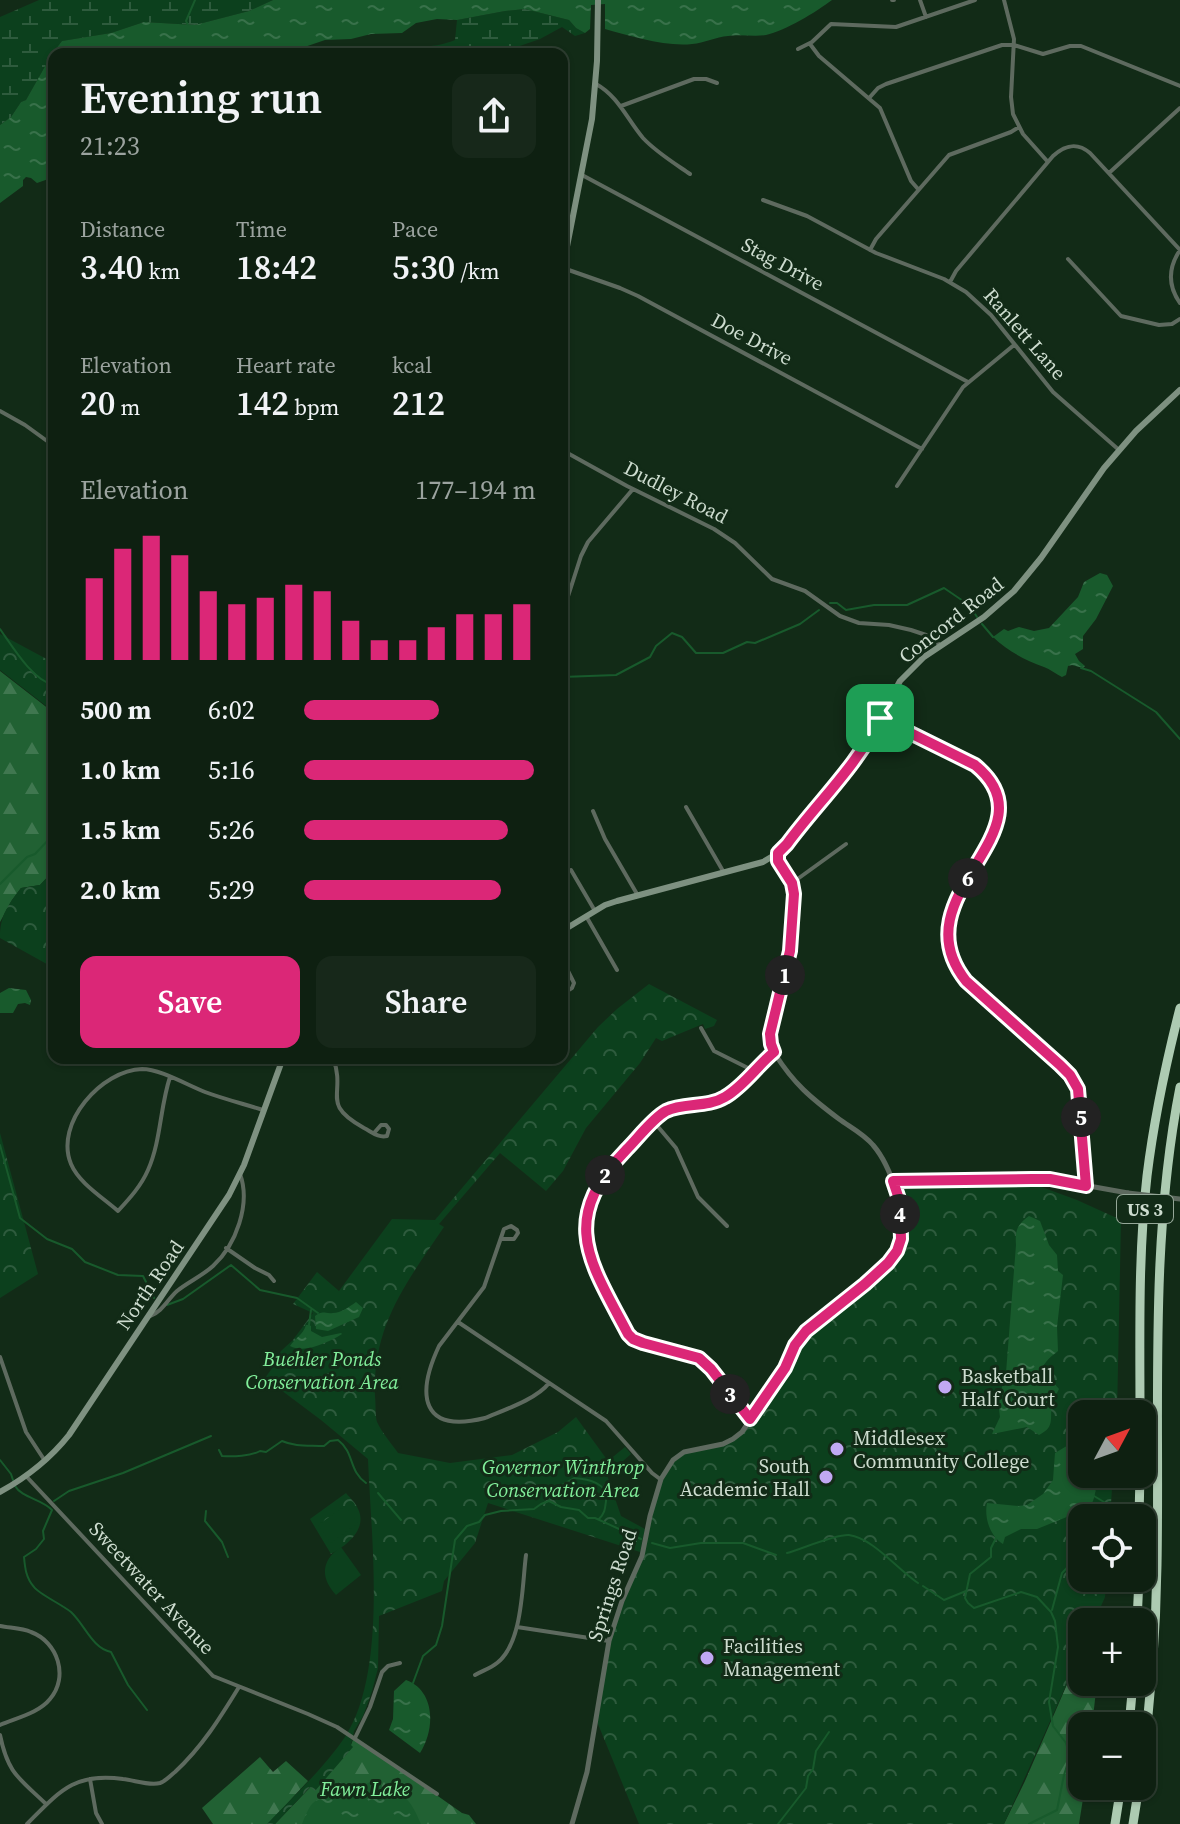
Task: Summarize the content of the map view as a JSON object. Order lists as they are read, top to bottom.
{
  "streets": {
    "highway": ["US 3"],
    "main road": ["Concord Road", "North Road"],
    "street": [
      "Stag Drive",
      "Ranlett Lane",
      "Doe Drive",
      "Dudley Road",
      "Springs Road",
      "Sweetwater Avenue"
    ]
  },
  "crossings": [
    ["Ranlett Lane", "Concord Road"],
    ["Dudley Road", "Concord Road"],
    ["North Road", "Sweetwater Avenue"]
  ],
  "parks": ["Buehler Ponds Conservation Area", "Governor Winthrop Conservation Area", "Fawn Lake"],
  "places": [
    "Basketball Half Court",
    "Middlesex Community College",
    "South Academic Hall",
    "Facilities Management"
  ],
  "north": "top right",
  "page": {
    "heading": ["Evening run", "21:23"],
    "stats": [
      ["Distance", "3.40 km"],
      ["Time", "18:42"],
      ["Pace", "5:30 /km"],
      ["Elevation", "20 m"],
      ["Heart rate", "142 bpm"],
      ["kcal", "212"]
    ],
    "chart": ["Elevation", "177–194 m"],
    "list": [
      {
        "name": "500 m",
        "note": "6:02"
      },
      {
        "name": "1.0 km",
        "note": "5:16"
      },
      {
        "name": "1.5 km",
        "note": "5:26"
      },
      {
        "name": "2.0 km",
        "note": "5:29"
      }
    ],
    "pins": [
      "6",
      "1",
      "5",
      "2",
      "4",
      "3"
    ],
    "buttons": ["Save", "Share"],
    "map_buttons": ["+", "−"]
  }
}
